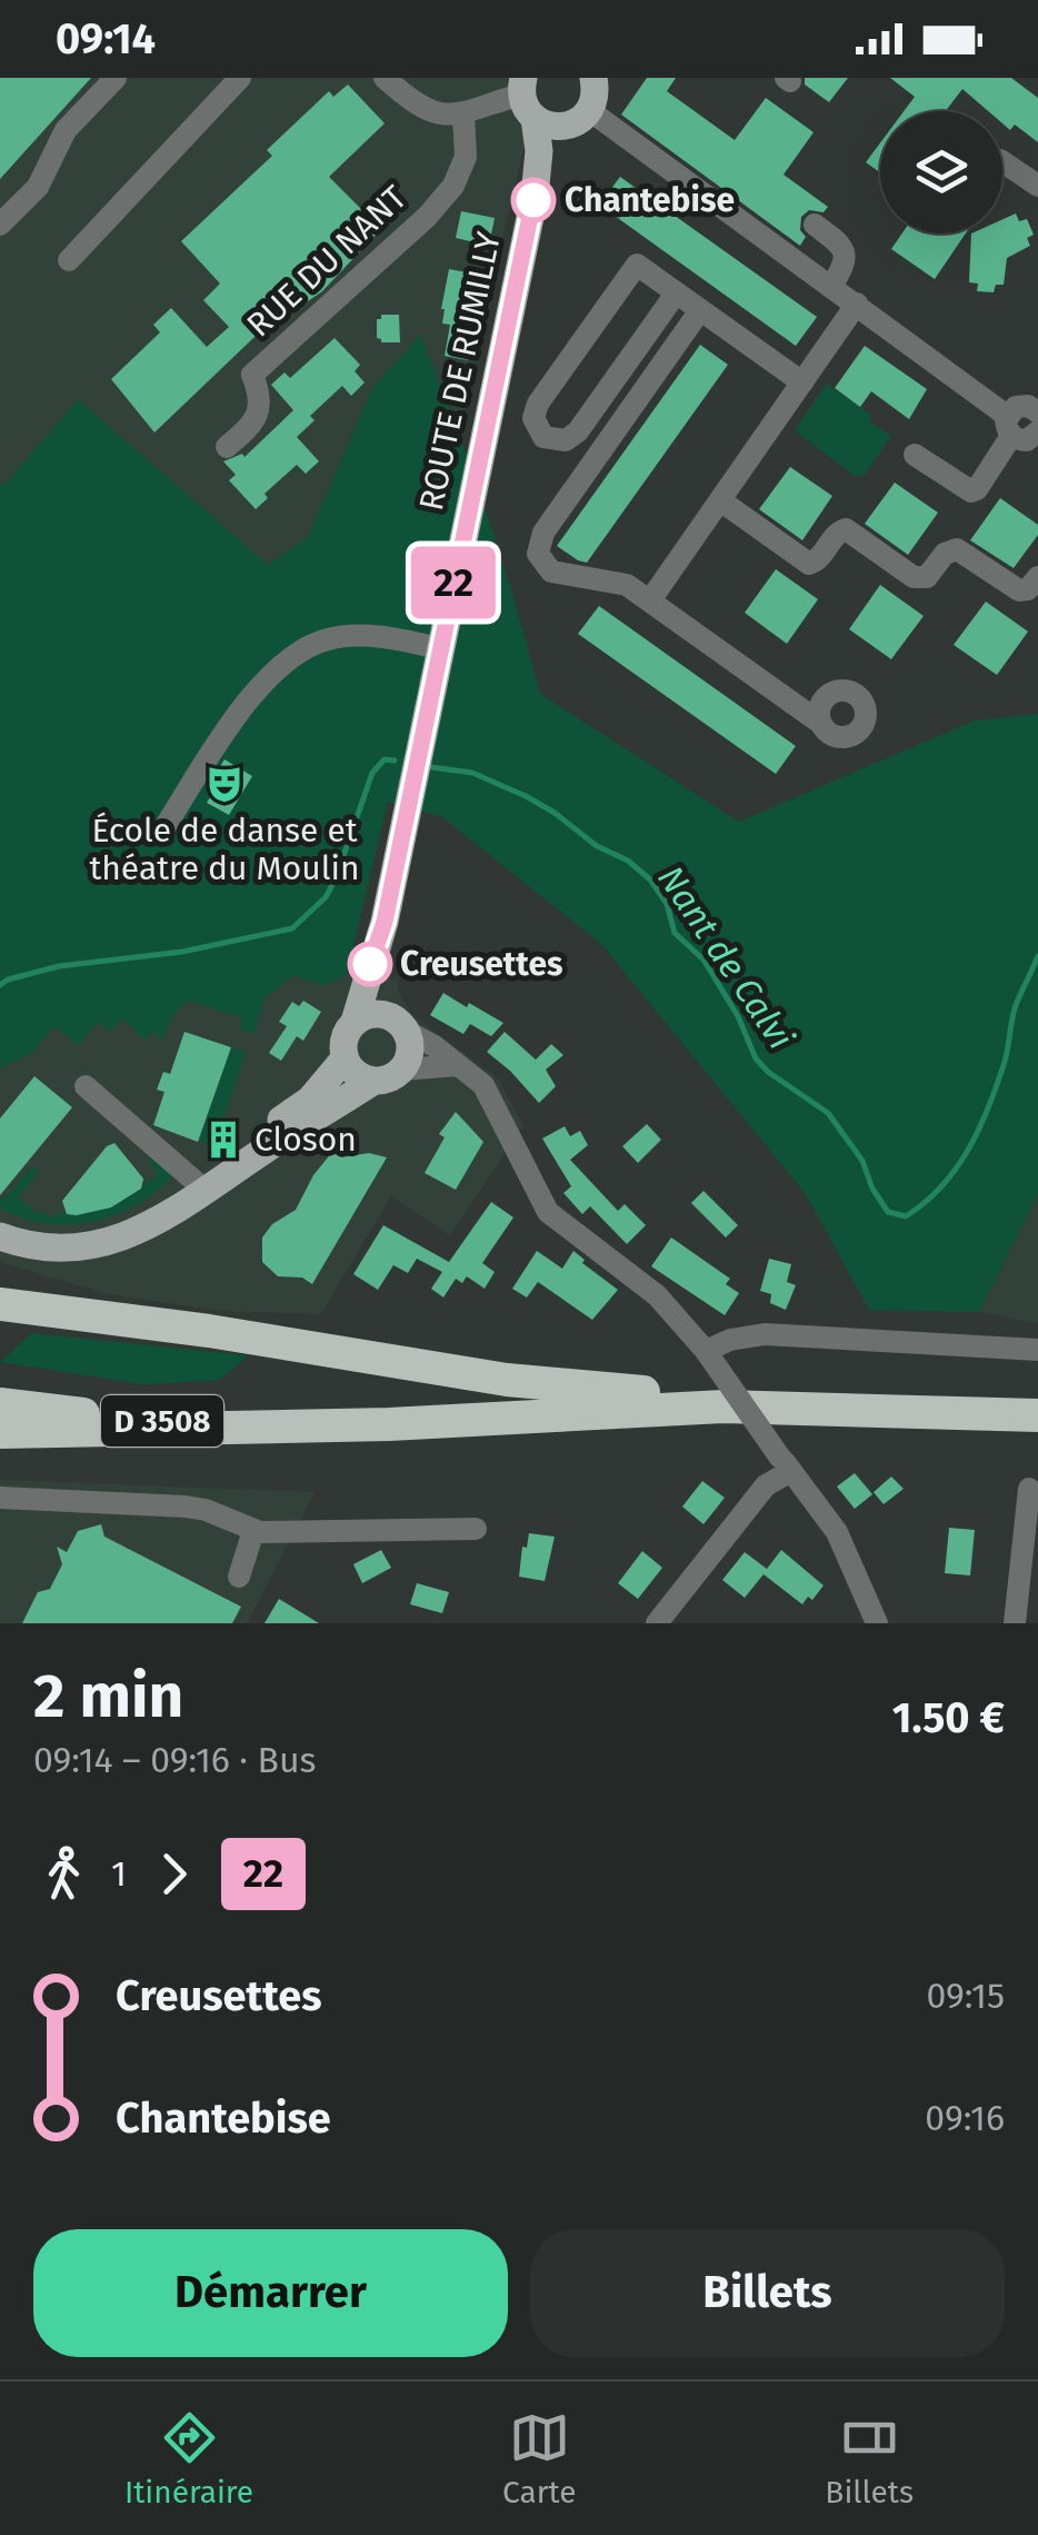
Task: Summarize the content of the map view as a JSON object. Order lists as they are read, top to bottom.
{
  "streets": {
    "highway": ["D 3508"],
    "main road": ["ROUTE DE RUMILLY"],
    "street": ["RUE DU NANT"]
  },
  "water": ["Nant de Calvi"],
  "places": {
    "other": ["Chantebise", "Creusettes"],
    "theatre": ["École de danse et théatre du Moulin"],
    "building": ["Closon"]
  },
  "lines": ["bus line 22"],
  "page": {
    "status": "09:14",
    "on_map": "22",
    "heading": ["2 min", "09:14 – 09:16 · Bus", "1.50 €"],
    "legs": ["1", "22"],
    "list": [
      {
        "name": "Creusettes",
        "value": "09:15"
      },
      {
        "name": "Chantebise",
        "value": "09:16"
      }
    ],
    "buttons": ["Démarrer", "Billets"],
    "tabs": ["Itinéraire", "Carte", "Billets"]
  }
}
